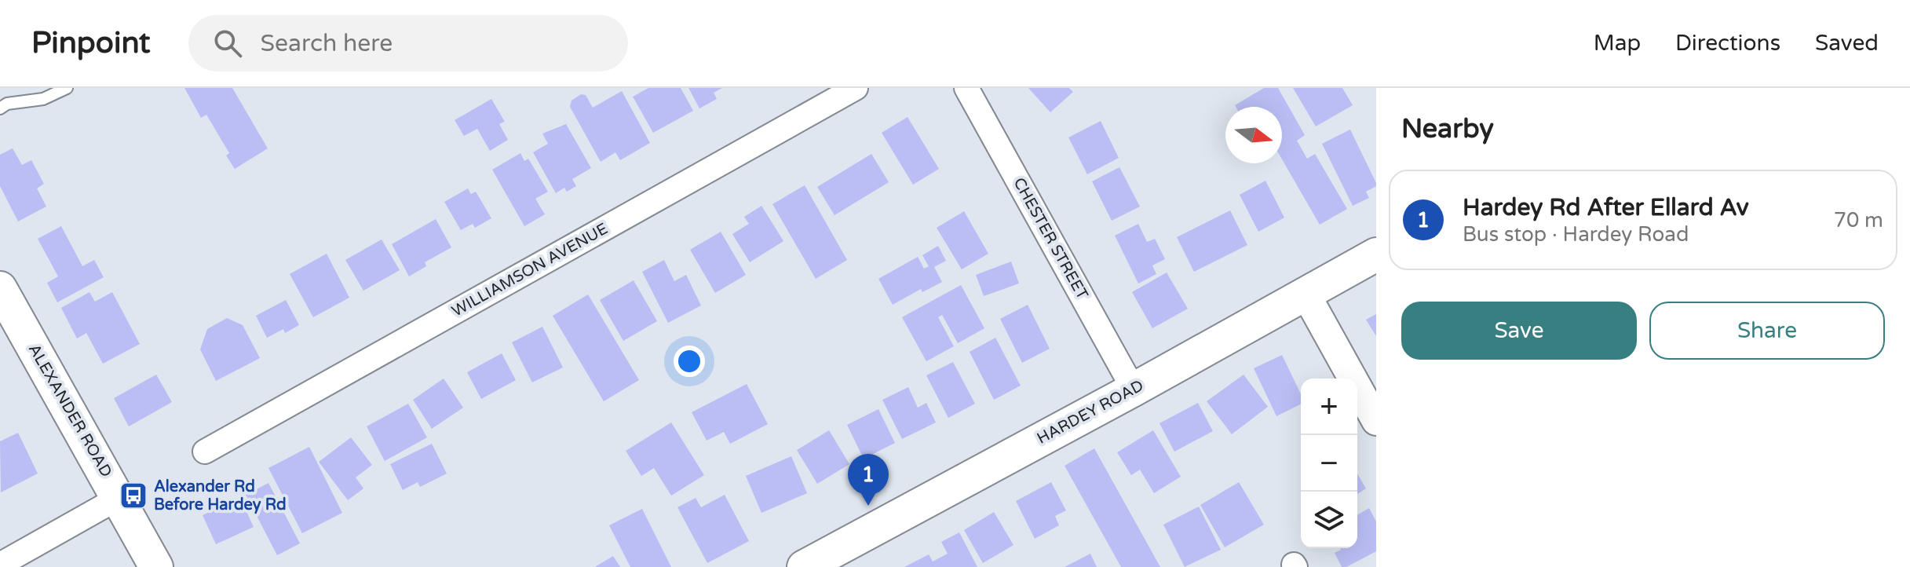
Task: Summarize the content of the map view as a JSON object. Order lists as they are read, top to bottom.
{
  "streets": {
    "main road": ["ALEXANDER ROAD", "HARDEY ROAD"],
    "street": ["CHESTER STREET", "WILLIAMSON AVENUE"]
  },
  "crossings": [
    ["CHESTER STREET", "HARDEY ROAD"]
  ],
  "places": {
    "bus stop": ["Alexander Rd Before Hardey Rd"]
  },
  "north": "right",
  "page": {
    "header": "Pinpoint",
    "search": "Search here",
    "nav": ["Map", "Directions", "Saved"],
    "heading": "Nearby",
    "list": [
      {
        "mark": "1",
        "name": "Hardey Rd After Ellard Av",
        "note": "Bus stop · Hardey Road",
        "value": "70 m"
      }
    ],
    "buttons": ["Save", "Share"],
    "map_buttons": ["+", "−"],
    "pins": "1"
  }
}
